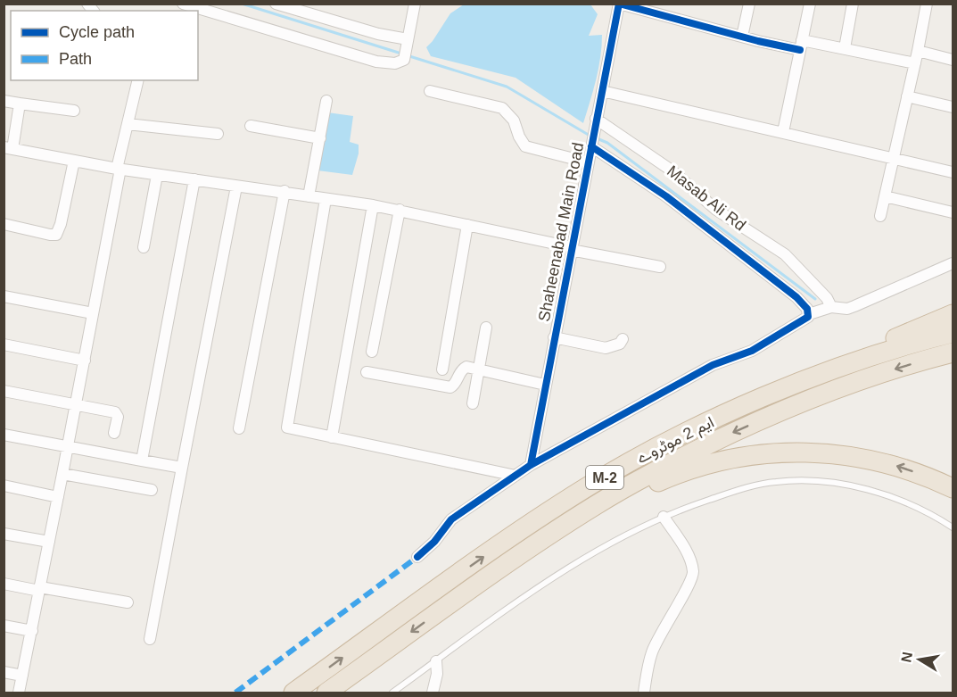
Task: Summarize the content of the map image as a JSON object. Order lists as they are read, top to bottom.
{
  "streets": {
    "highway": ["ایم 2 موٹروے", "M-2"],
    "street": ["Masab Ali Rd", "Shaheenabad Main Road"]
  },
  "crossings": [
    ["Masab Ali Rd", "Shaheenabad Main Road"]
  ],
  "legend": ["Cycle path", "Path"],
  "north": "left"
}
